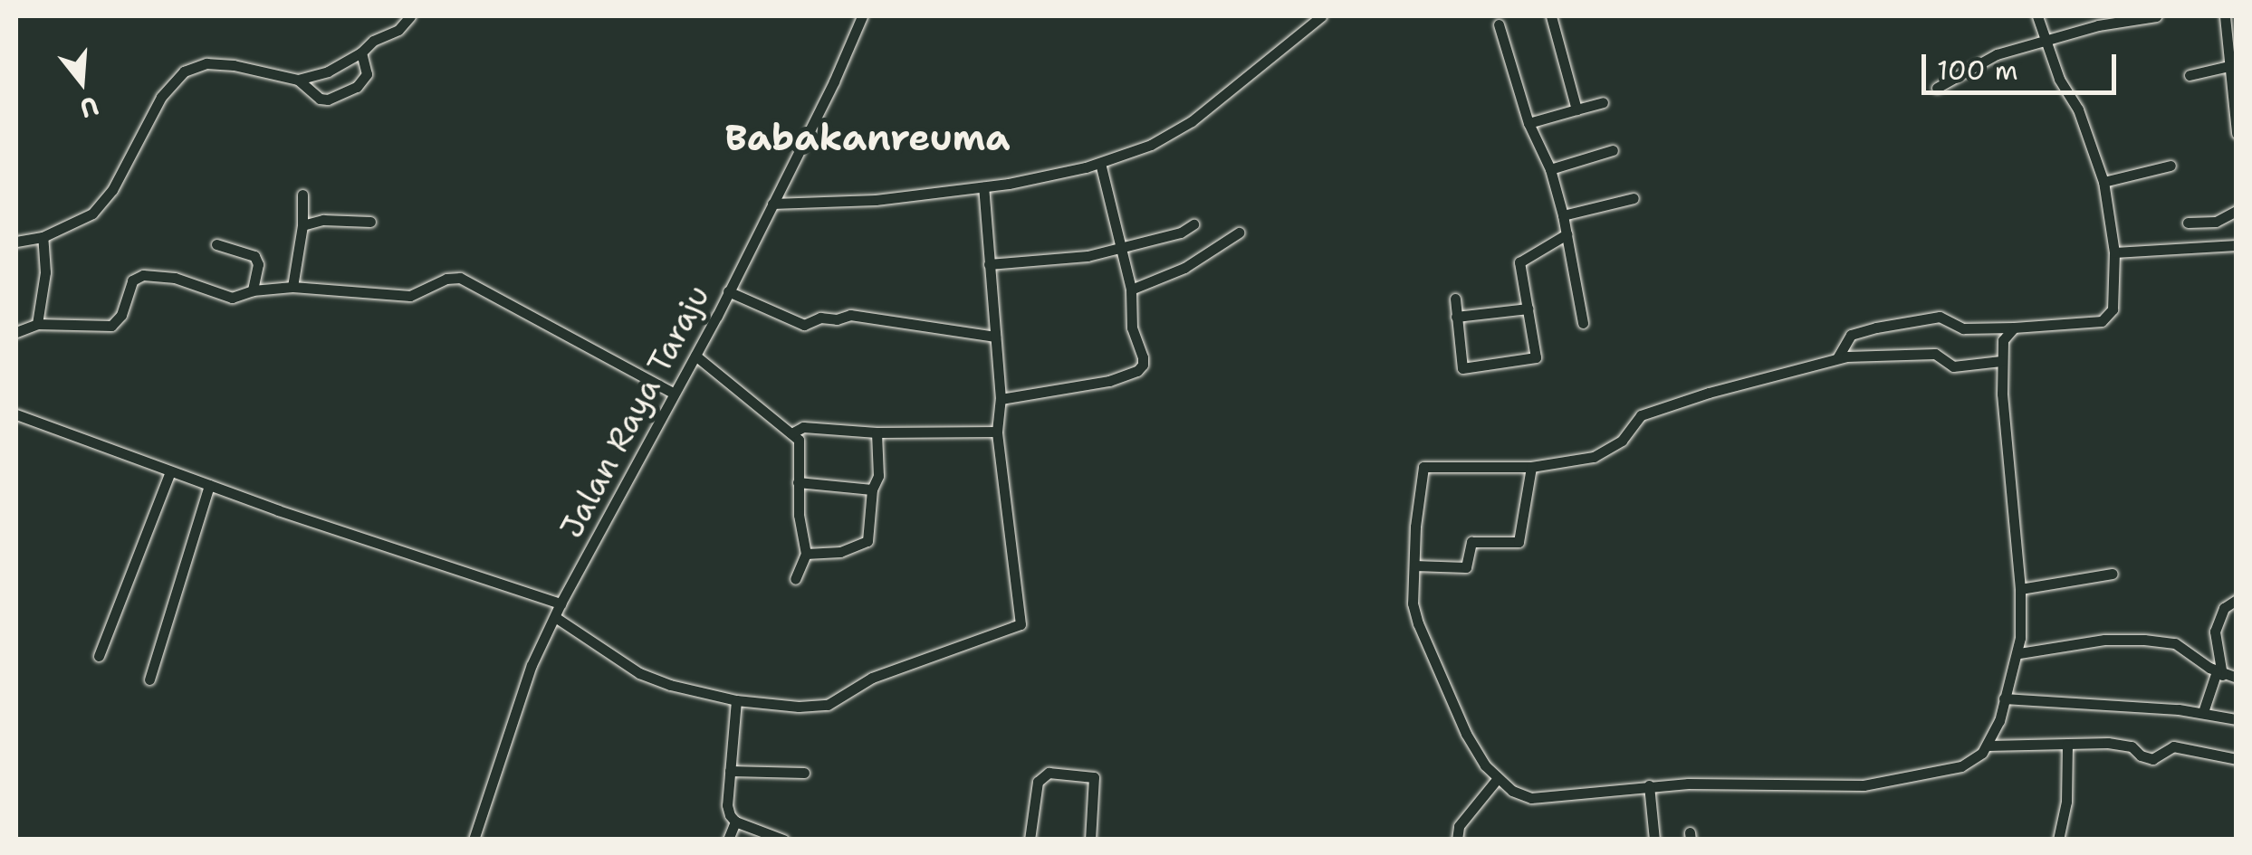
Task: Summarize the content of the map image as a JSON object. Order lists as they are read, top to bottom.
{
  "streets": {
    "street": ["Jalan Raya Taraju"]
  },
  "districts": ["Babakanreuma"],
  "scale_bar": "100 m",
  "north": "bottom"
}
